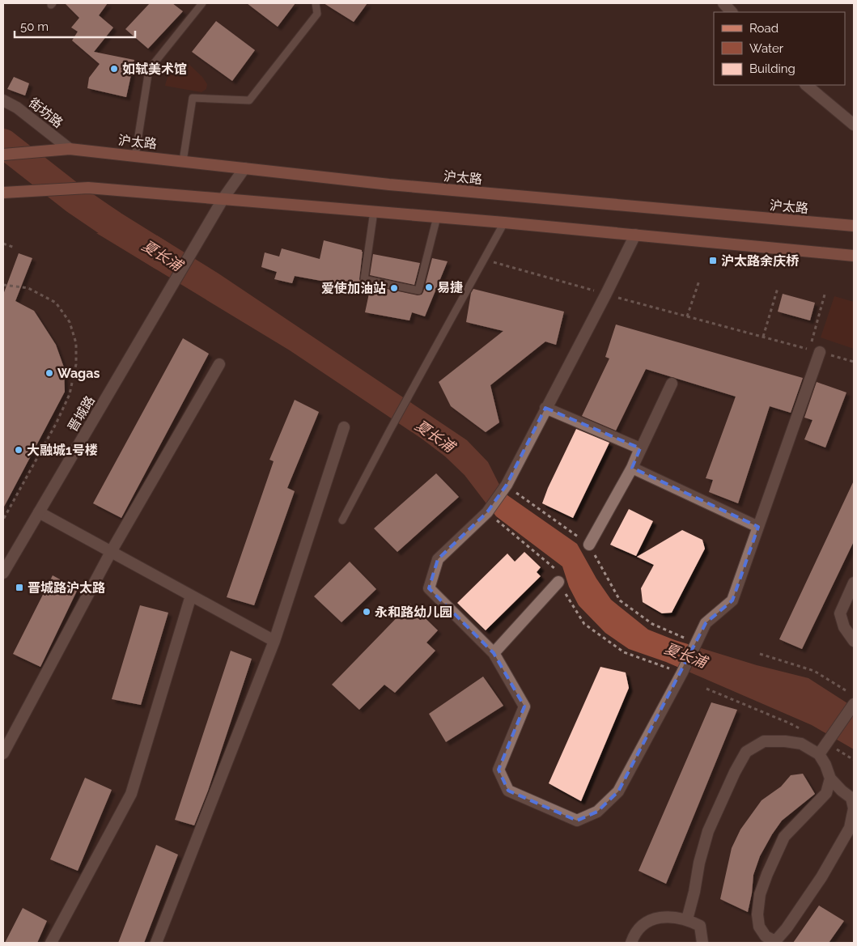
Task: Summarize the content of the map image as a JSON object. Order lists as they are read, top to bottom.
{
  "streets": {
    "main road": ["沪太路"],
    "street": ["街坊路", "晋城路"]
  },
  "crossings": [
    ["街坊路", "沪太路"]
  ],
  "water": ["夏长浦"],
  "places": {
    "other": [
      "如轼美术馆",
      "易捷",
      "爱使加油站",
      "Wagas",
      "大融城1号楼",
      "永和路幼儿园"
    ],
    "transit": ["沪太路余庆桥", "晋城路沪太路"]
  },
  "legend": ["Road", "Water", "Building"],
  "scale_bar": "50 m"
}
